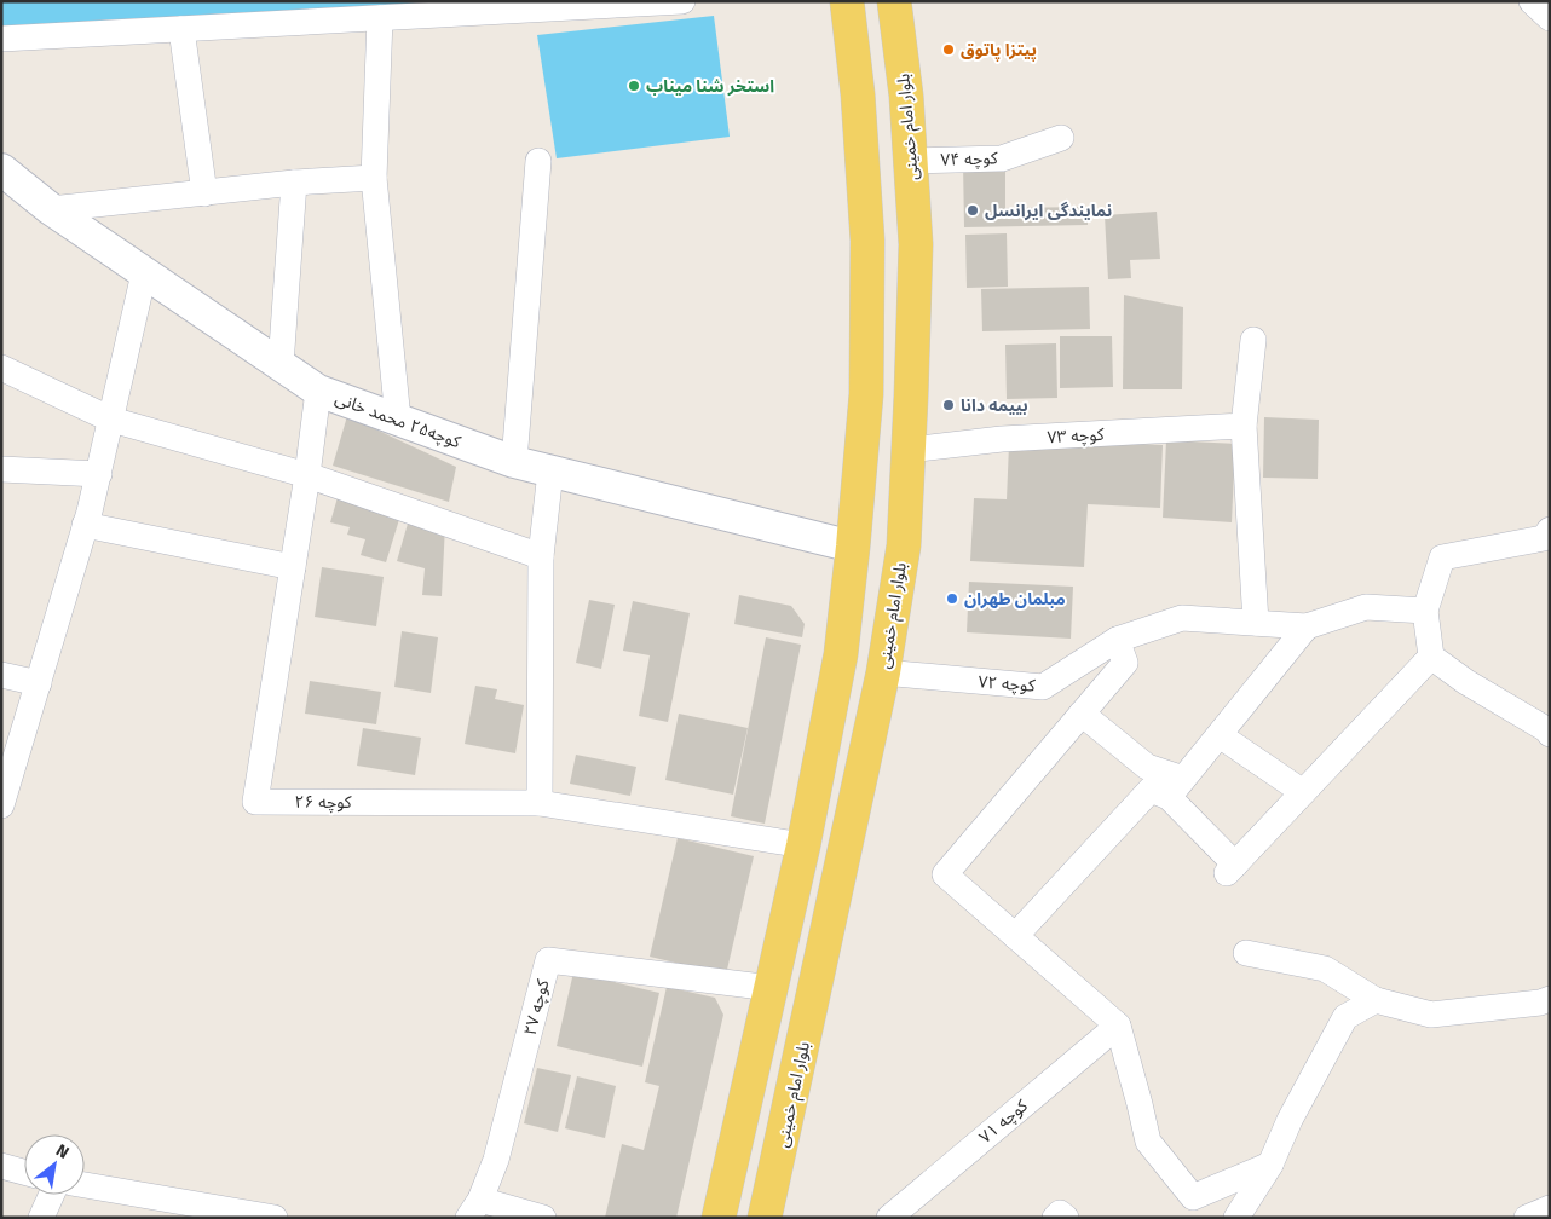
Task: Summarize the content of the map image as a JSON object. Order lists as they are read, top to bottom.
{
  "streets": {
    "main road": ["بلوار امام خمینی"],
    "street": [
      "کوچه ۷۴",
      "کوچه۲۵ محمد خانی",
      "کوچه ۷۳",
      "کوچه ۷۲",
      "کوچه ۲۶",
      "کوچه ۲۷",
      "کوچه ۷۱"
    ]
  },
  "crossings": [
    ["بلوار امام خمینی", "کوچه ۷۴"],
    ["بلوار امام خمینی", "کوچه ۷۳"],
    ["بلوار امام خمینی", "کوچه ۷۲"],
    ["کوچه۲۵ محمد خانی", "کوچه ۲۶"]
  ],
  "places": [
    "پیتزا پاتوق",
    "استخر شنا میناب",
    "نمایندگی ایرانسل",
    "بییمه دانا",
    "مبلمان طهران"
  ],
  "north": "top right"
}
